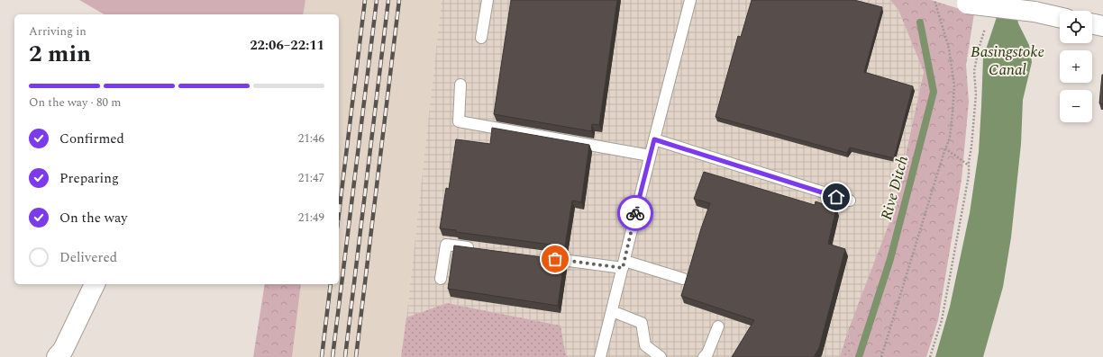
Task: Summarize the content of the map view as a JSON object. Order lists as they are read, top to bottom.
{
  "water": ["Basingstoke Canal", "Rive Ditch"],
  "page": {
    "map_buttons": ["+", "−"],
    "heading": ["2 min", "Arriving in", "22:06–22:11"],
    "bar": "On the way · 80 m",
    "list": [
      ["Confirmed", "21:46"],
      ["Preparing", "21:47"],
      ["On the way", "21:49"],
      "Delivered"
    ]
  }
}
